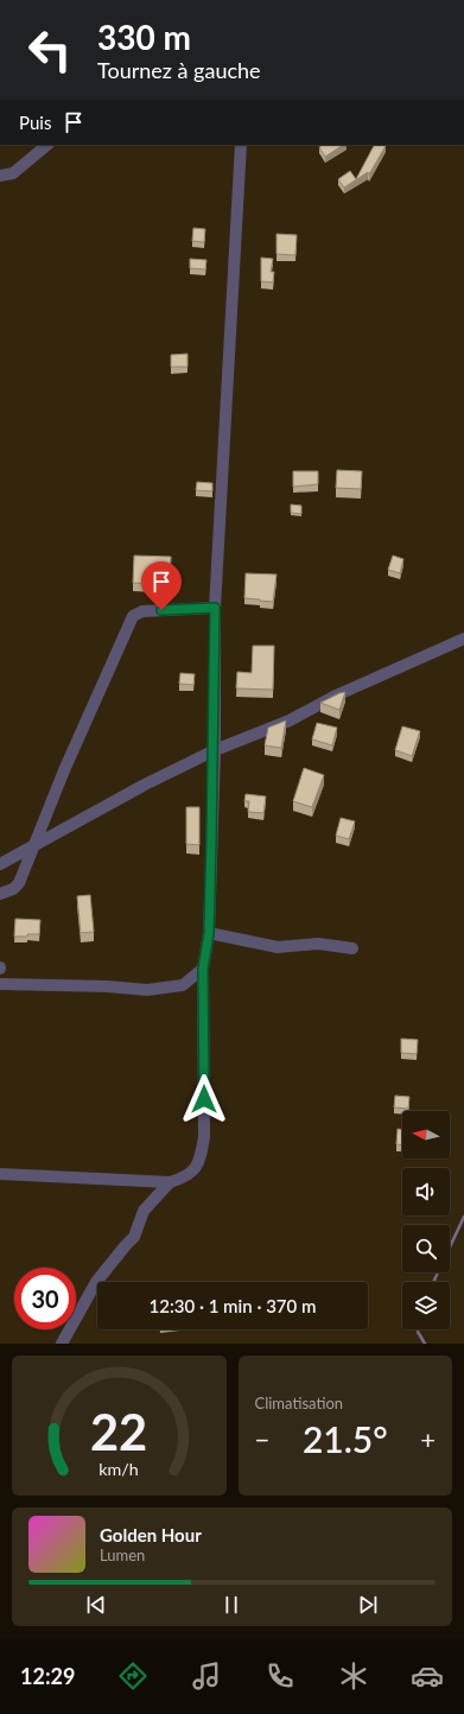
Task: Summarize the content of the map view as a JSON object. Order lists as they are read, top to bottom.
{
  "north": "left",
  "page": {
    "turn": ["330 m", "Tournez à gauche"],
    "then": "Puis",
    "limit": "30",
    "trip": "12:30 · 1 min · 370 m",
    "tile": "Climatisation",
    "heat": ["−", "21.5°", "+"],
    "song": ["Golden Hour", "Lumen"],
    "tabs": "12:29",
    "gauge": ["22", "km/h"]
  }
}
